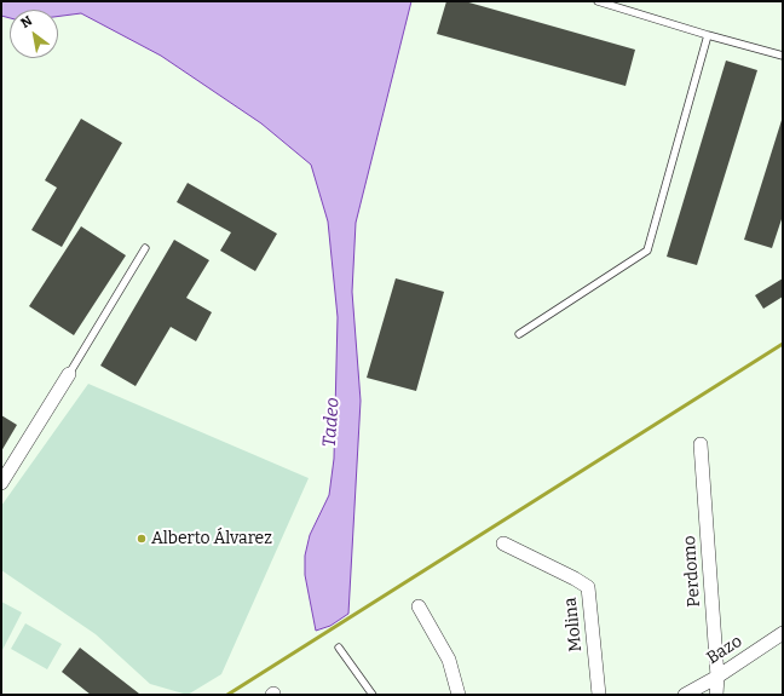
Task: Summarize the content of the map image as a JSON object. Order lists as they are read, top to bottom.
{
  "streets": {
    "street": ["Perdomo", "Molina", "Bazo"]
  },
  "crossings": [
    ["Perdomo", "Bazo"]
  ],
  "water": ["Tadeo"],
  "places": ["Alberto Álvarez"],
  "north": "top left"
}
